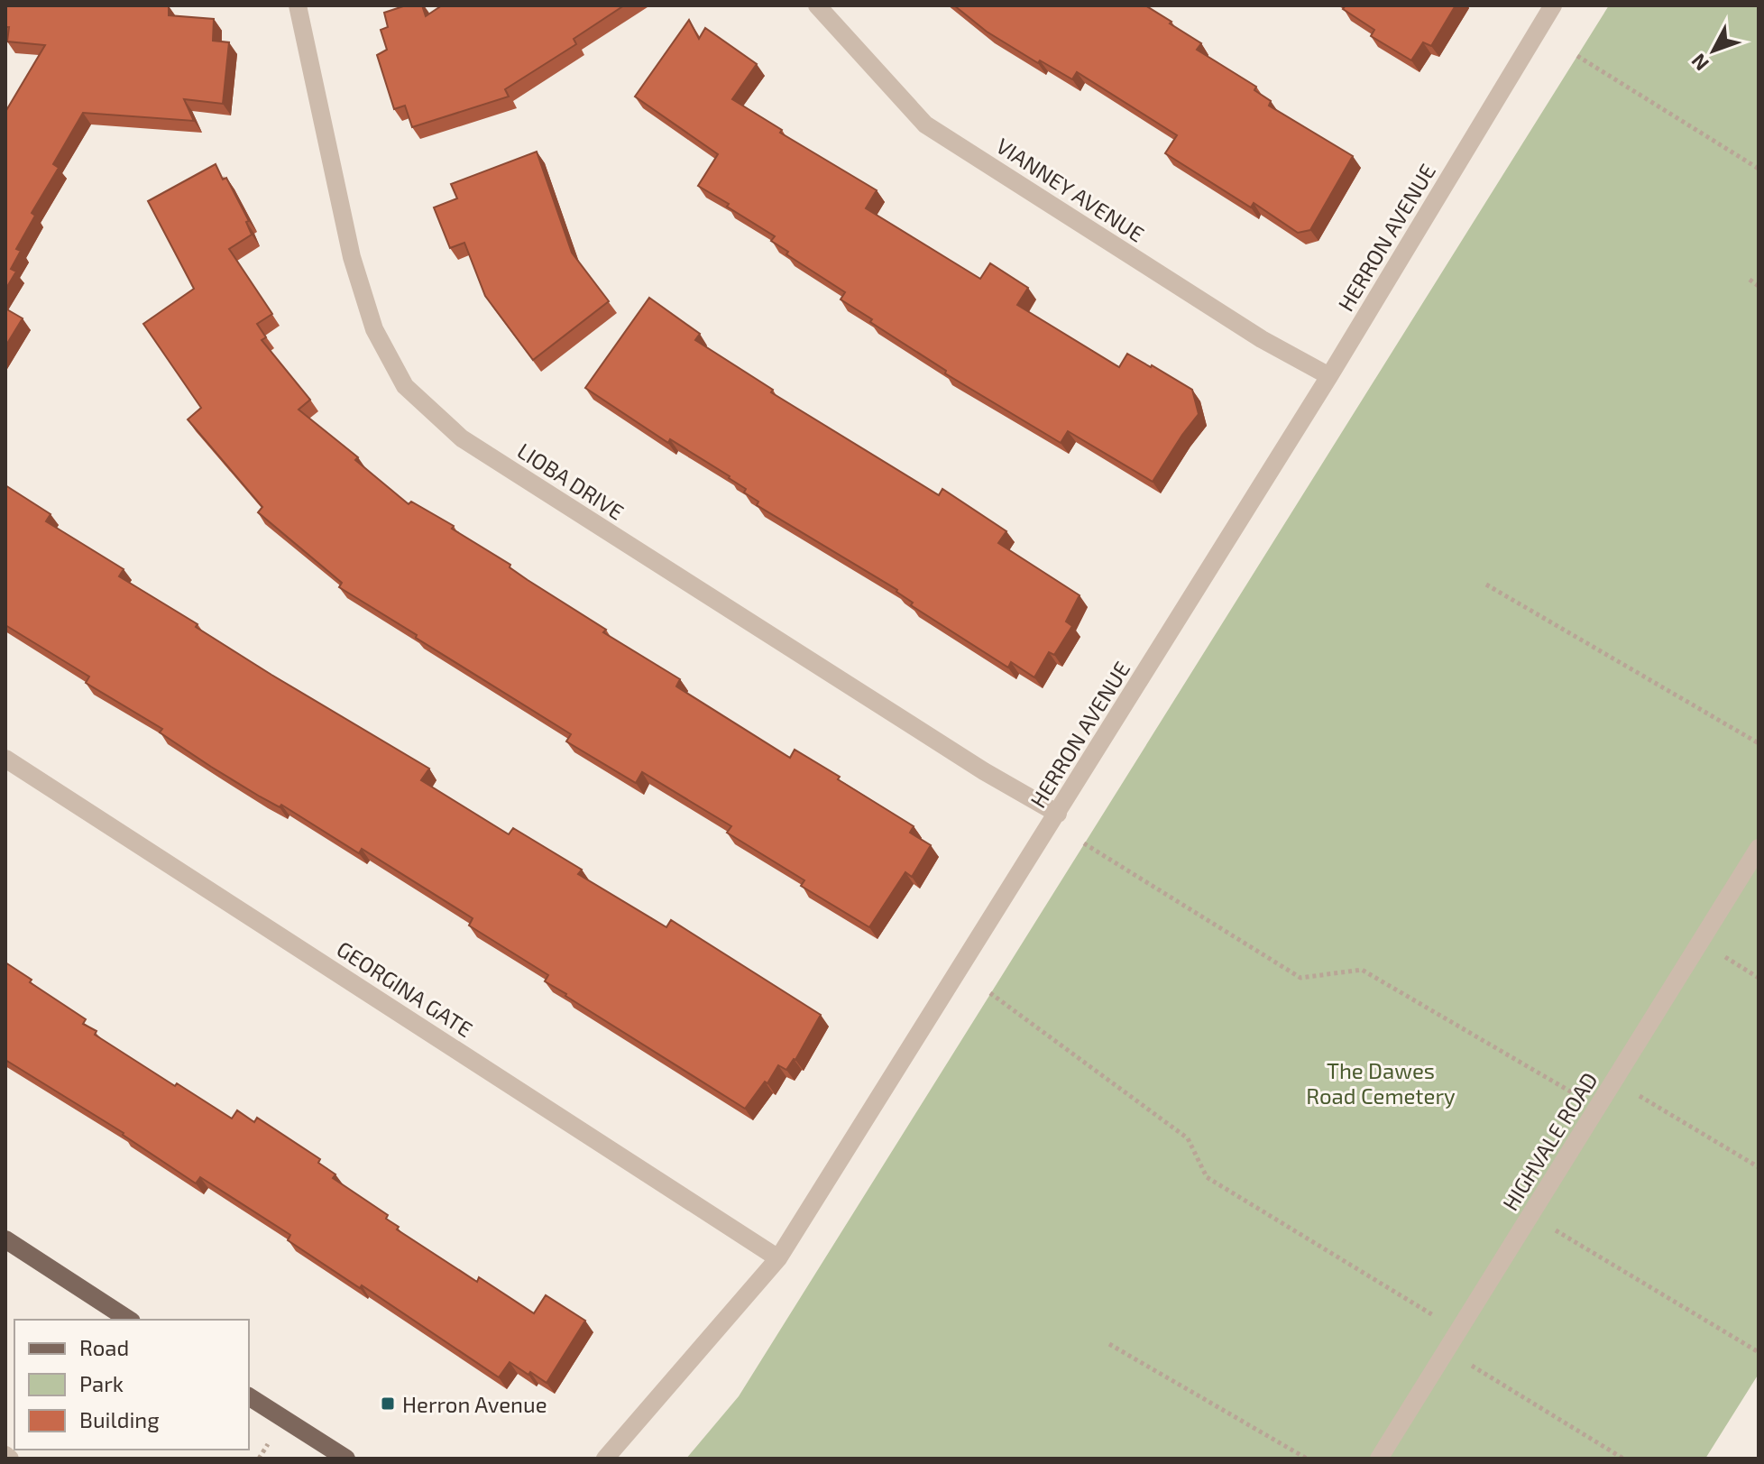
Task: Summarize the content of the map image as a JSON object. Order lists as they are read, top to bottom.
{
  "streets": {
    "street": [
      "VIANNEY AVENUE",
      "HERRON AVENUE",
      "LIOBA DRIVE",
      "GEORGINA GATE",
      "HIGHVALE ROAD"
    ]
  },
  "crossings": [
    ["VIANNEY AVENUE", "HERRON AVENUE"],
    ["HERRON AVENUE", "LIOBA DRIVE"],
    ["HERRON AVENUE", "GEORGINA GATE"]
  ],
  "parks": ["The Dawes Road Cemetery"],
  "places": {
    "transit": ["Herron Avenue"]
  },
  "legend": ["Road", "Park", "Building"],
  "north": "bottom left"
}
